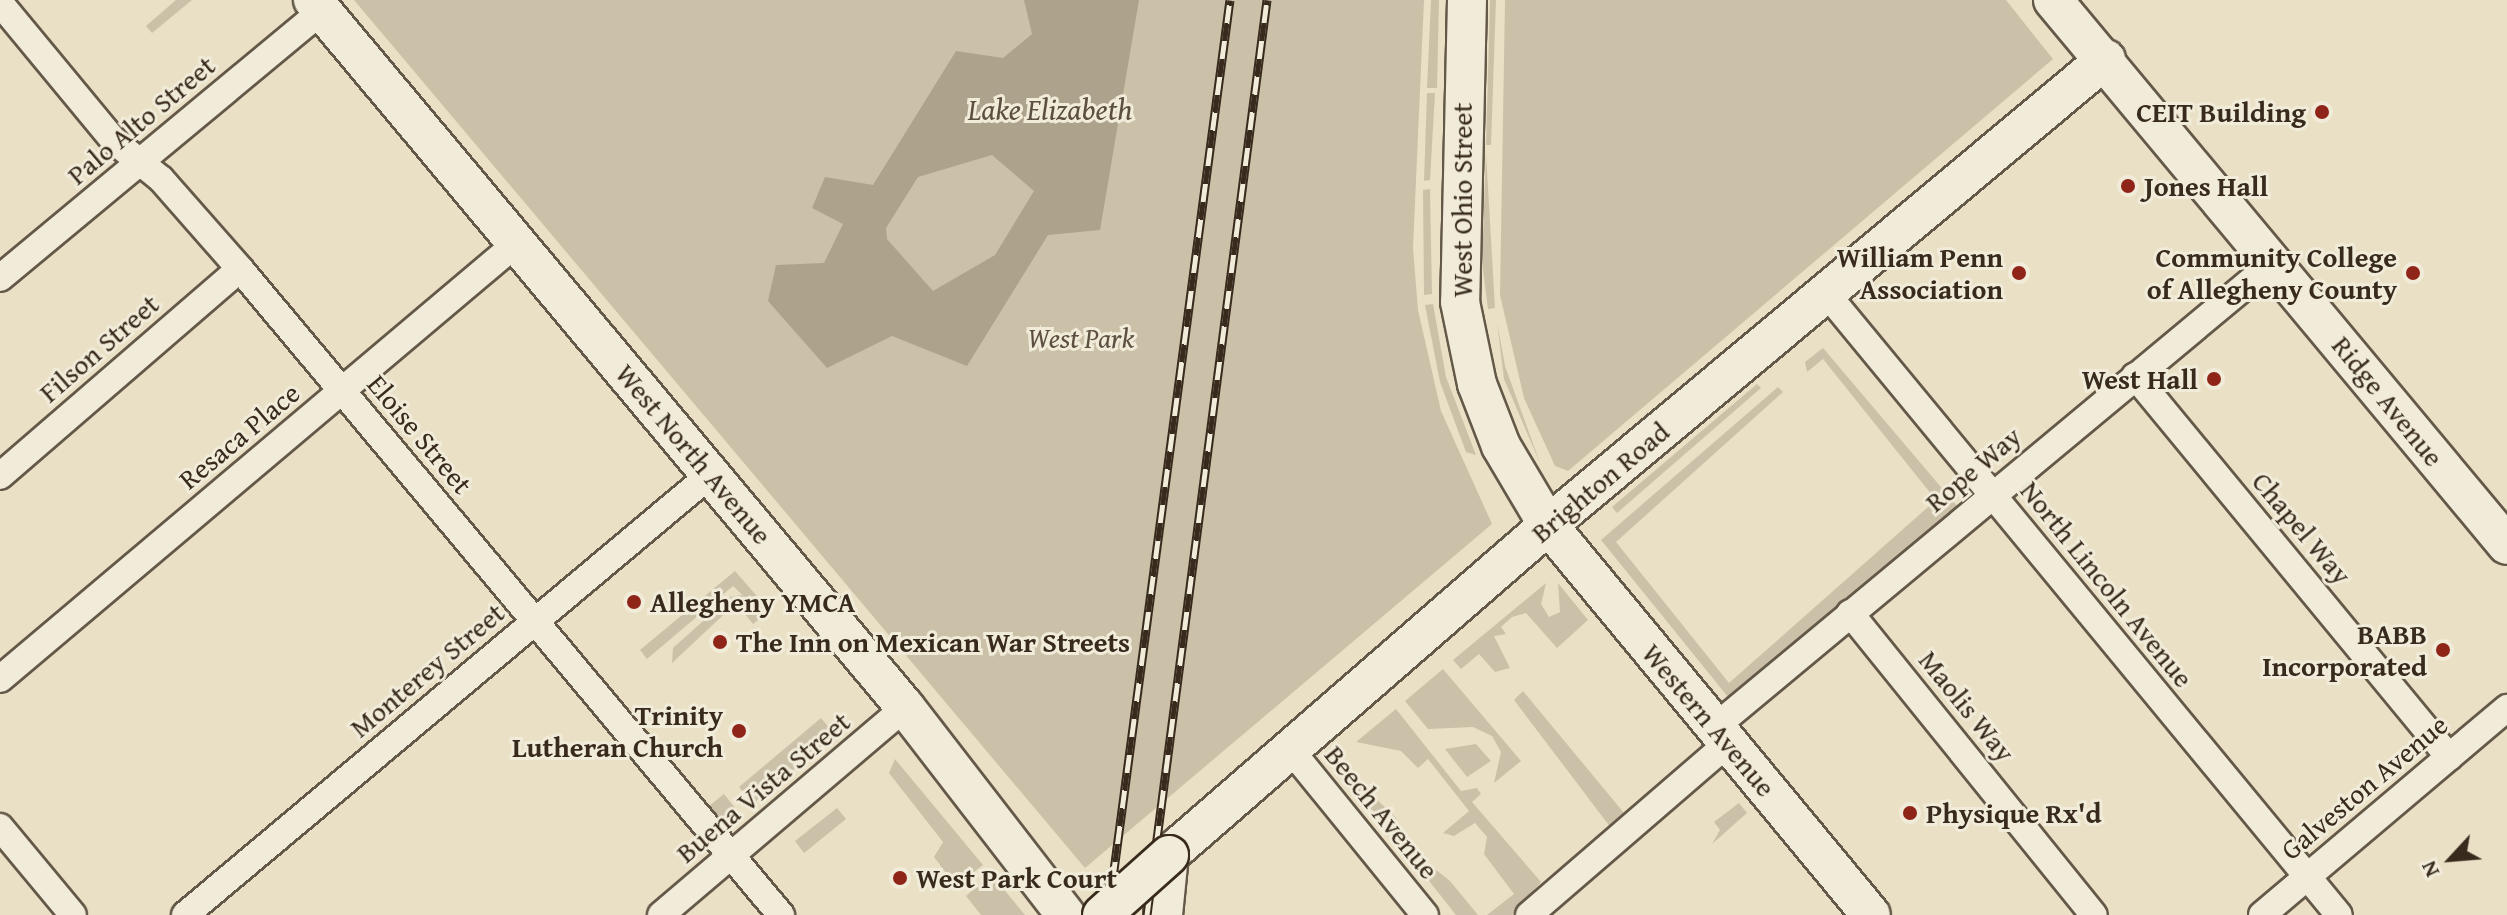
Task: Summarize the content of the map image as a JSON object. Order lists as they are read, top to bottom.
{
  "streets": {
    "main road": [
      "West Ohio Street",
      "Ridge Avenue",
      "West North Avenue",
      "Brighton Road",
      "Western Avenue"
    ],
    "street": [
      "Palo Alto Street",
      "Filson Street",
      "Eloise Street",
      "Resaca Place",
      "Rope Way",
      "Chapel Way",
      "North Lincoln Avenue",
      "Monterey Street",
      "Maolis Way",
      "Buena Vista Street",
      "Galveston Avenue",
      "Beech Avenue"
    ]
  },
  "crossings": [
    ["Palo Alto Street", "Eloise Street"],
    ["Palo Alto Street", "West North Avenue"],
    ["West Ohio Street", "Brighton Road"],
    ["West Ohio Street", "Western Avenue"],
    ["Filson Street", "Eloise Street"],
    ["Ridge Avenue", "Rope Way"],
    ["Ridge Avenue", "Brighton Road"],
    ["Eloise Street", "Resaca Place"],
    ["Eloise Street", "Monterey Street"],
    ["Eloise Street", "Buena Vista Street"],
    ["Resaca Place", "West North Avenue"],
    ["West North Avenue", "Monterey Street"],
    ["West North Avenue", "Buena Vista Street"],
    ["Rope Way", "Chapel Way"],
    ["Rope Way", "North Lincoln Avenue"],
    ["Rope Way", "Maolis Way"],
    ["Rope Way", "Western Avenue"],
    ["Brighton Road", "North Lincoln Avenue"],
    ["Brighton Road", "Western Avenue"],
    ["Brighton Road", "Beech Avenue"],
    ["Chapel Way", "Galveston Avenue"],
    ["North Lincoln Avenue", "Galveston Avenue"]
  ],
  "water": ["Lake Elizabeth"],
  "parks": ["West Park"],
  "places": [
    "CEIT Building",
    "Jones Hall",
    "William Penn Association",
    "Community College of Allegheny County",
    "West Hall",
    "Allegheny YMCA",
    "The Inn on Mexican War Streets",
    "BABB Incorporated",
    "Trinity Lutheran Church",
    "Physique Rx'd",
    "West Park Court"
  ],
  "north": "bottom left"
}
